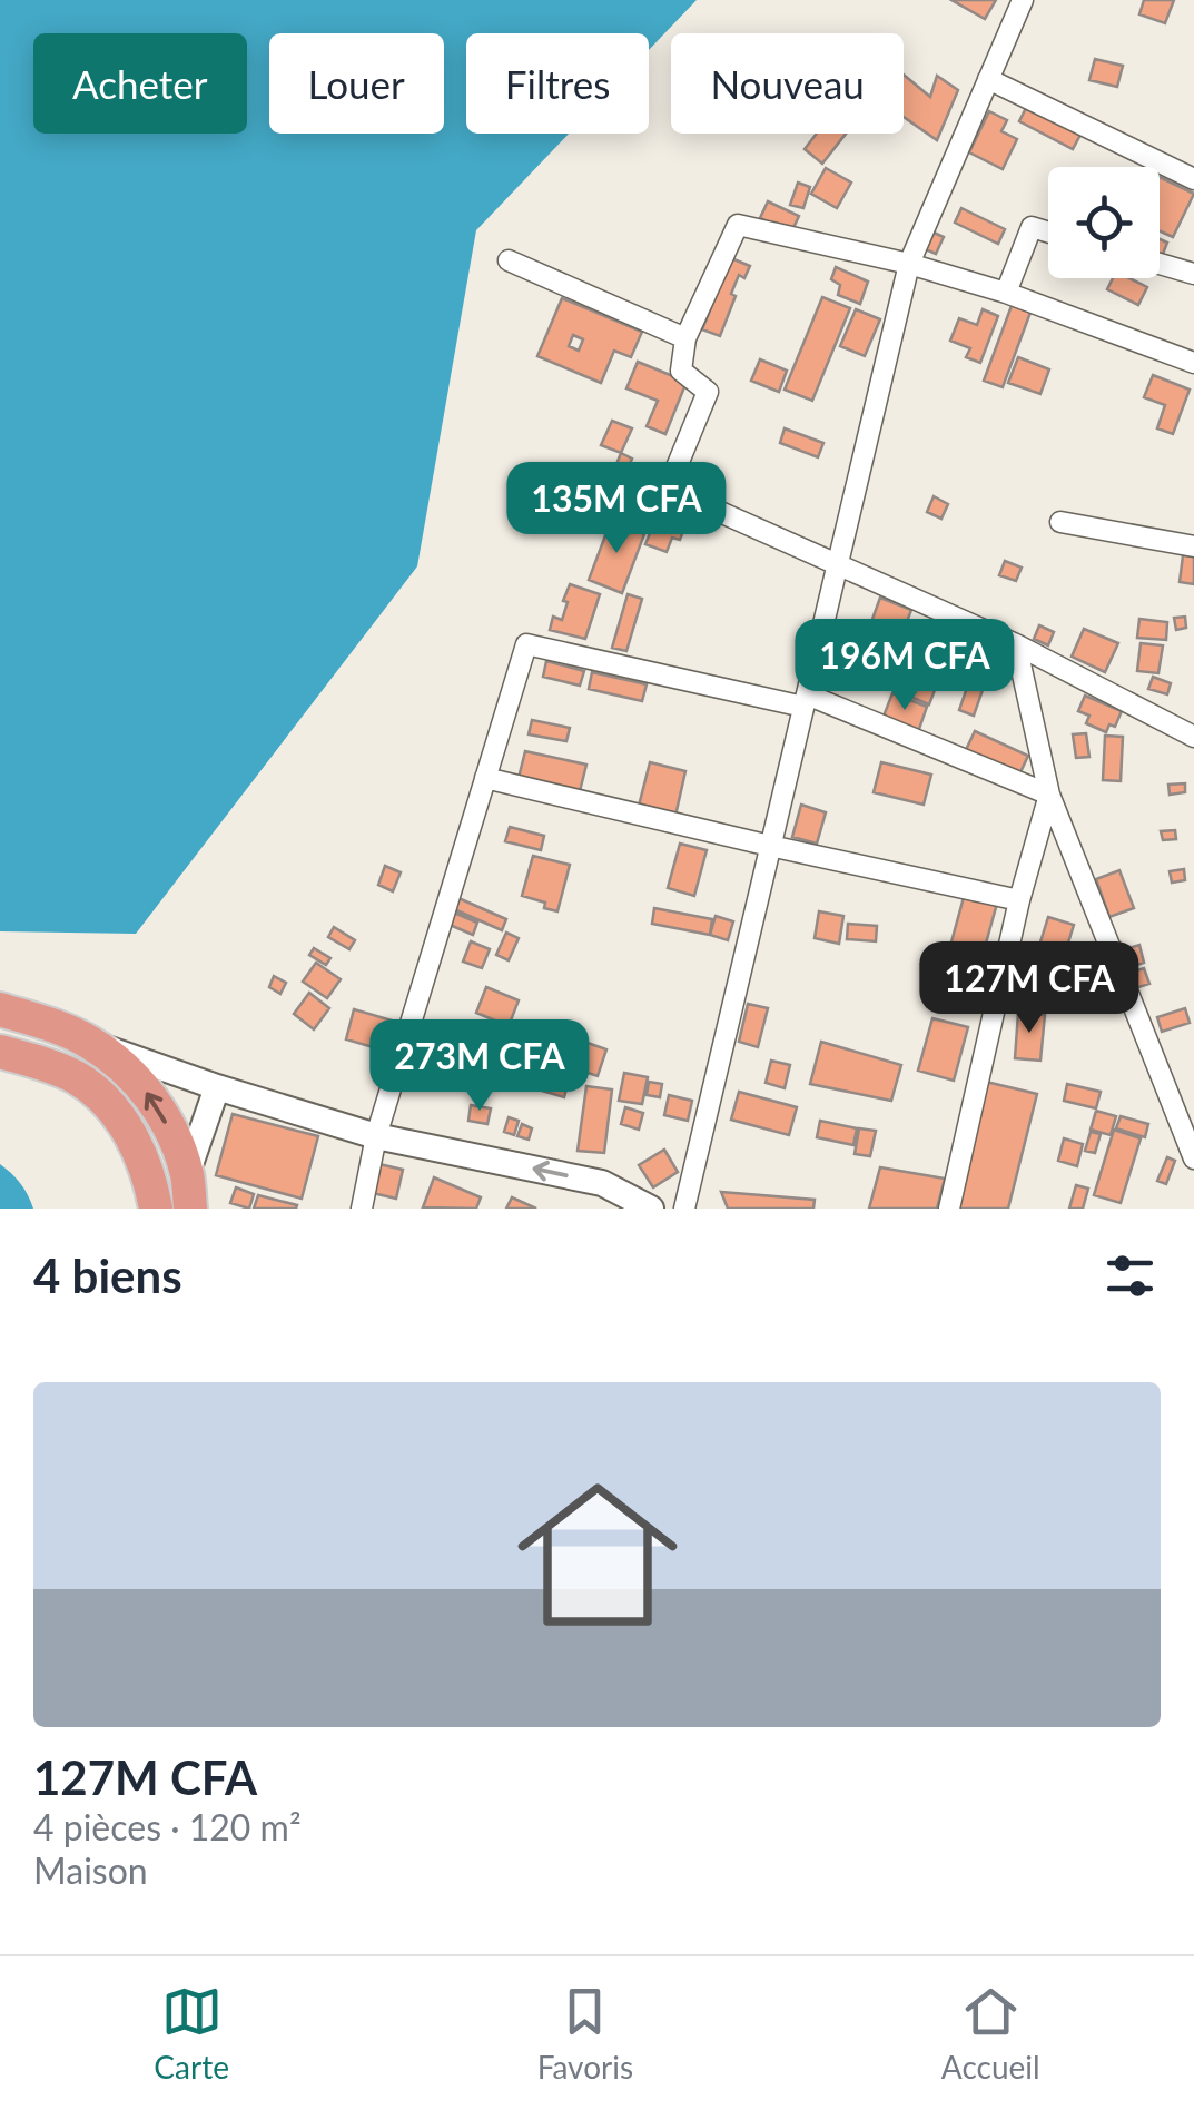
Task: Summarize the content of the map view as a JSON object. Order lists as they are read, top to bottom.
{
  "page": {
    "chip": [
      "Acheter",
      "Louer",
      "Filtres",
      "Nouveau"
    ],
    "price": [
      "135M CFA",
      "196M CFA",
      "127M CFA",
      "273M CFA"
    ],
    "heading": "4 biens",
    "list": [
      {
        "name": "127M CFA",
        "note": "4 pièces · 120 m² · Maison"
      }
    ],
    "tabs": ["Carte", "Favoris", "Accueil"]
  }
}
